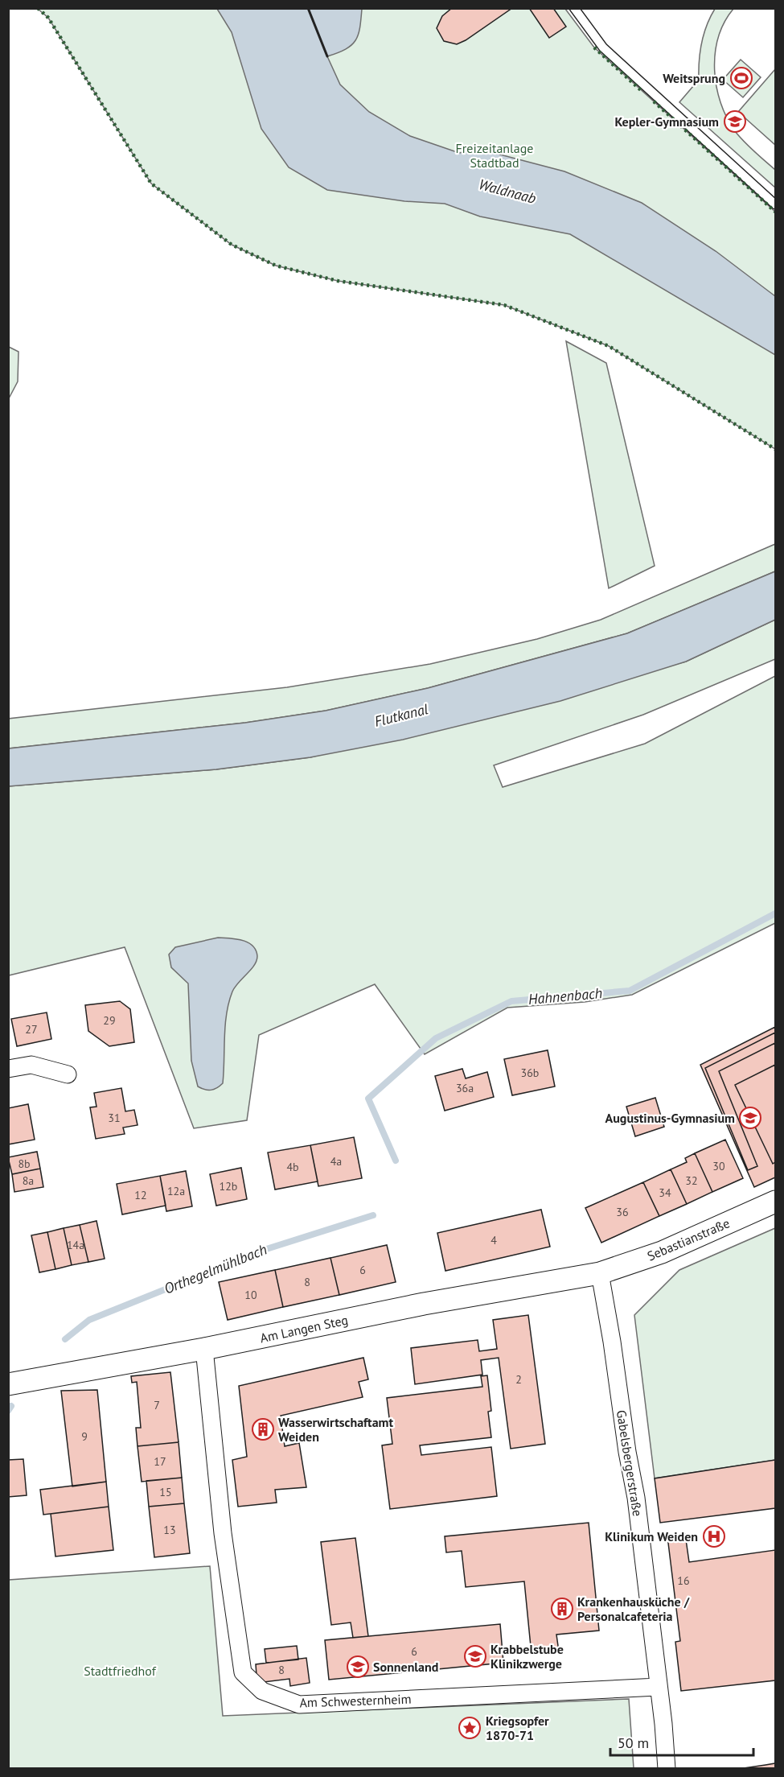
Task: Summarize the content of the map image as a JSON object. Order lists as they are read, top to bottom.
{
  "streets": {
    "street": [
      "Sebastianstraße",
      "Am Langen Steg",
      "Gabelsbergerstraße",
      "Am Schwesternheim"
    ]
  },
  "crossings": [
    ["Sebastianstraße", "Am Langen Steg"],
    ["Sebastianstraße", "Gabelsbergerstraße"],
    ["Am Langen Steg", "Gabelsbergerstraße"],
    ["Am Langen Steg", "Am Schwesternheim"],
    ["Gabelsbergerstraße", "Am Schwesternheim"]
  ],
  "water": [
    "Waldnaab",
    "Flutkanal",
    "Hahnenbach",
    "Orthegelmühlbach"
  ],
  "parks": ["Freizeitanlage Stadtbad", "Stadtfriedhof"],
  "places": {
    "sports": ["Weitsprung"],
    "school or university": [
      "Kepler-Gymnasium",
      "Augustinus-Gymnasium",
      "Krabbelstube Klinikzwerge",
      "Sonnenland"
    ],
    "building": ["Wasserwirtschaftamt Weiden", "Krankenhausküche / Personalcafeteria"],
    "hospital": ["Klinikum Weiden"],
    "place": ["Kriegsopfer 1870-71"]
  },
  "house_numbers": [
    "29",
    "27",
    "36b",
    "36a",
    "31",
    "4a",
    "8b",
    "30",
    "4b",
    "8a",
    "32",
    "12b",
    "12a",
    "34",
    "12",
    "36",
    "4",
    "14a",
    "6",
    "8",
    "10",
    "2",
    "7",
    "9",
    "17",
    "15",
    "13",
    "16",
    "6",
    "8"
  ],
  "scale_bar": "50 m"
}
